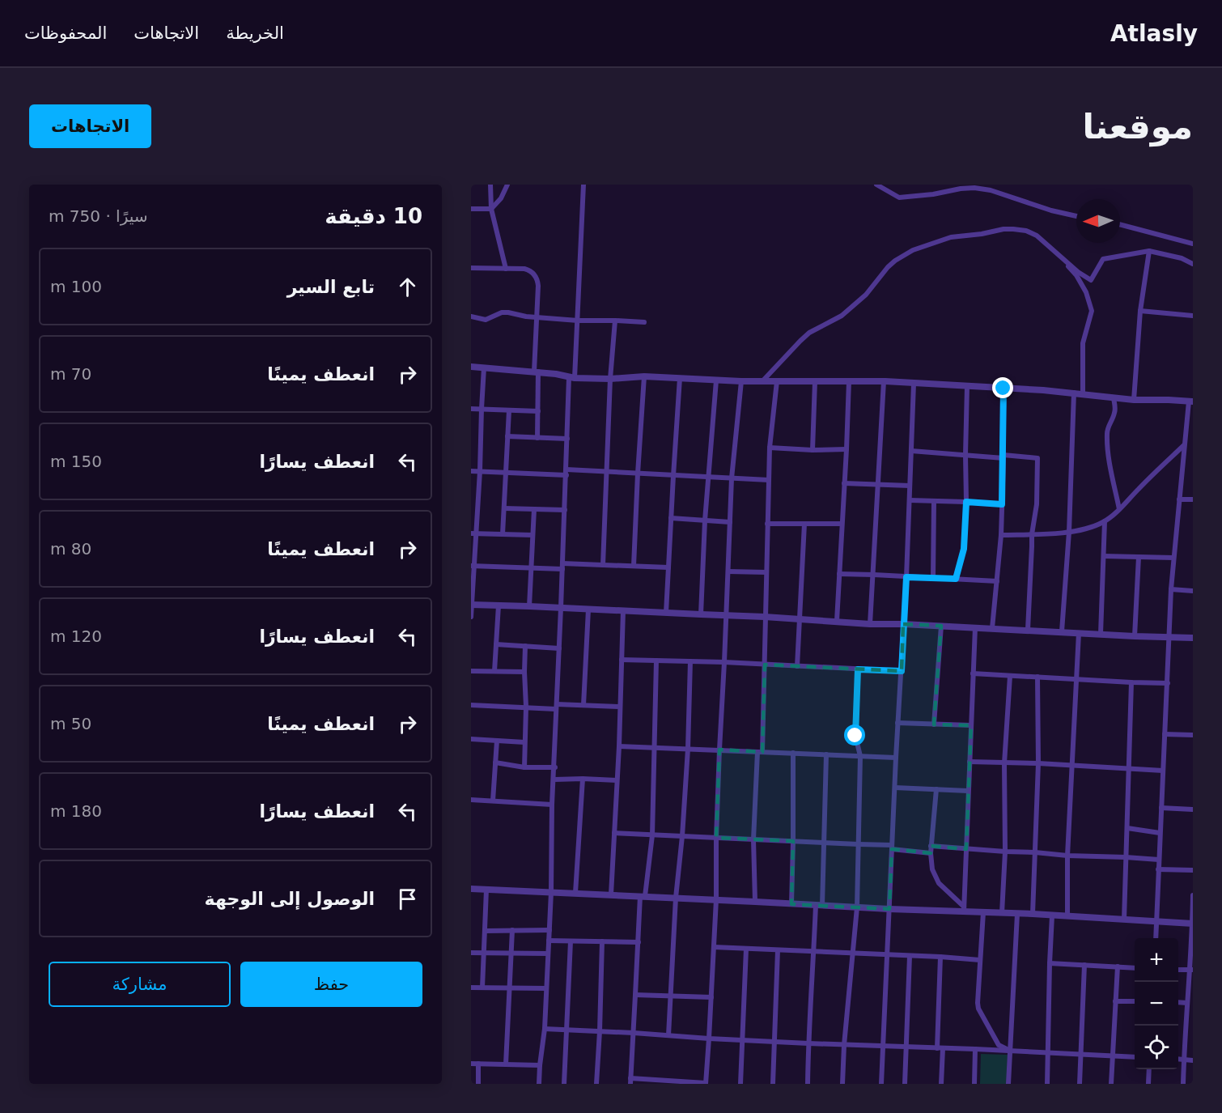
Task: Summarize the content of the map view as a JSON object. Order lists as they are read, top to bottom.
{
  "north": "left",
  "page": {
    "header": "Atlasly",
    "nav": ["الخريطة", "الاتجاهات", "المحفوظات"],
    "buttons": [
      "الاتجاهات",
      ["حفظ", "مشاركة"]
    ],
    "title": "موقعنا",
    "heading": ["10 دقيقة", "سيرًا · 750 m"],
    "list": [
      ["تابع السير", "100 m"],
      ["انعطف يمينًا", "70 m"],
      ["انعطف يسارًا", "150 m"],
      ["انعطف يمينًا", "80 m"],
      ["انعطف يسارًا", "120 m"],
      ["انعطف يمينًا", "50 m"],
      ["انعطف يسارًا", "180 m"],
      "الوصول إلى الوجهة"
    ],
    "map_buttons": ["+", "−"]
  }
}
